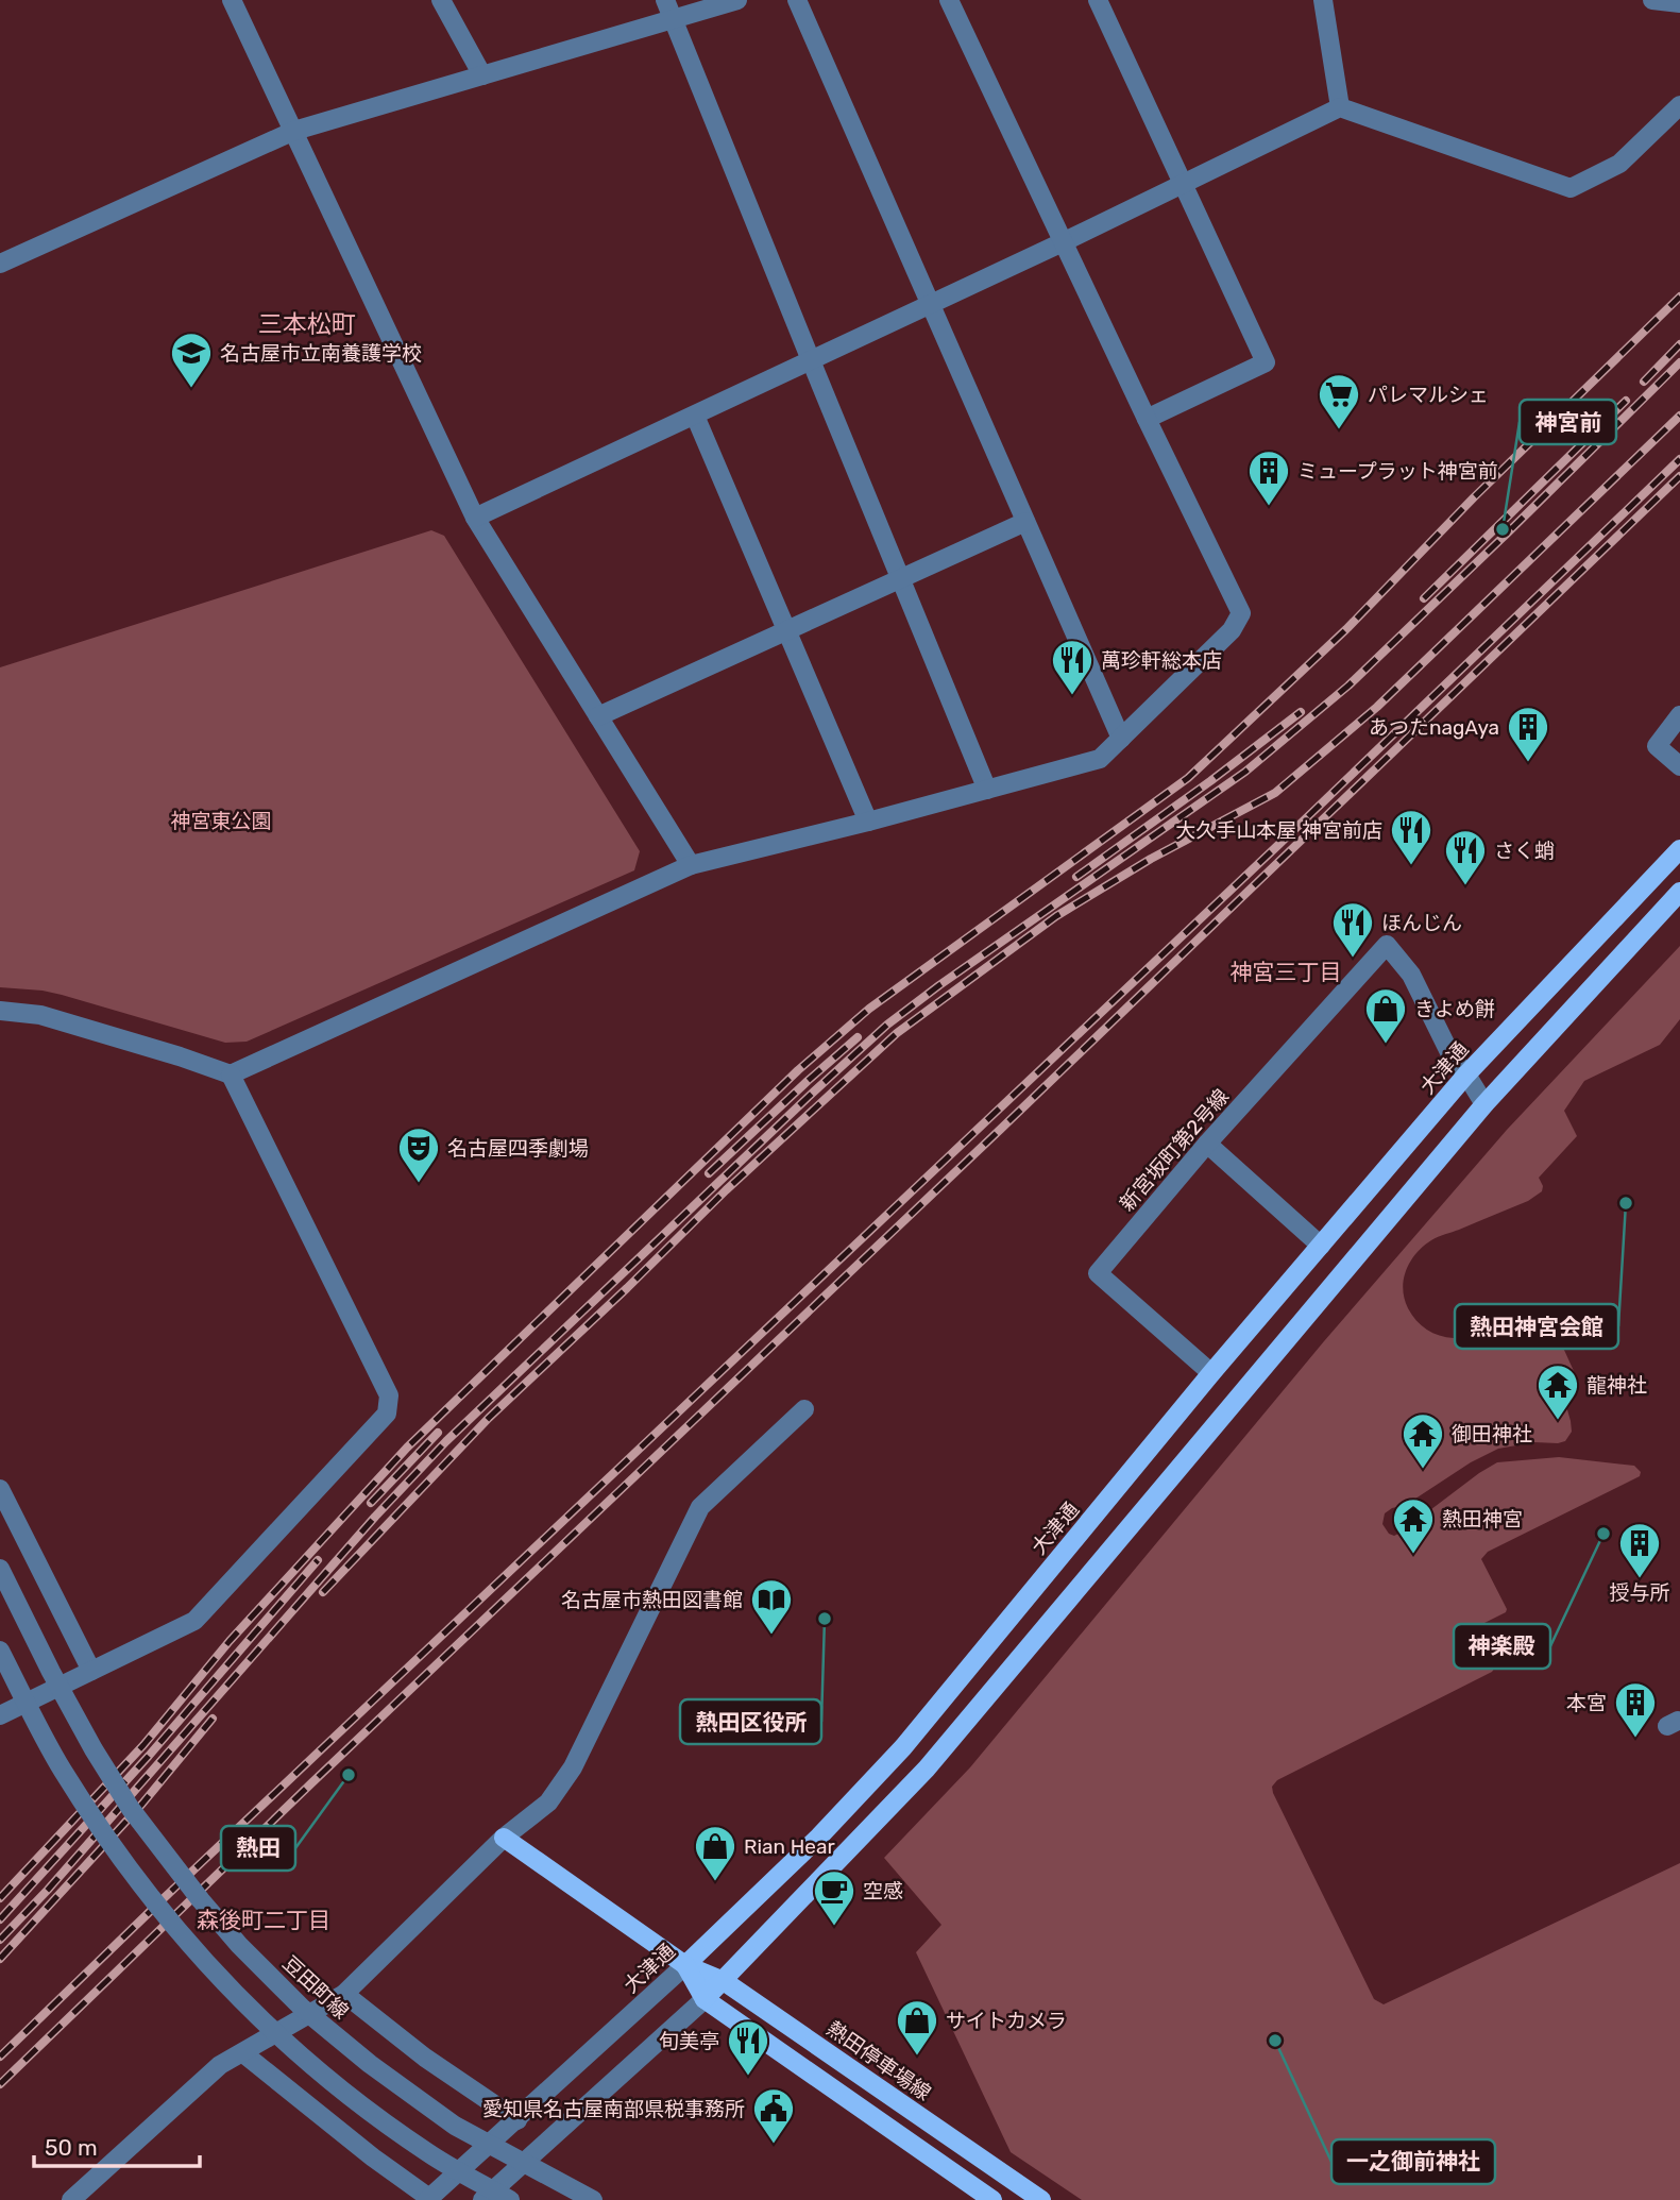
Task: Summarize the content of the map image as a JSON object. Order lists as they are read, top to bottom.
{
  "streets": {
    "main road": ["大津通", "熱田停車場線"],
    "street": ["新宮坂町第2号線", "豆田町線"]
  },
  "crossings": [
    ["大津通", "新宮坂町第2号線"],
    ["大津通", "熱田停車場線"]
  ],
  "districts": ["三本松町", "神宮三丁目", "森後町二丁目"],
  "parks": ["神宮東公園"],
  "places": {
    "school or university": ["名古屋市立南養護学校"],
    "supermarket": ["パレマルシェ"],
    "building": [
      "ミュープラット神宮前",
      "あつたnagAya",
      "授与所",
      "本宮"
    ],
    "other": [
      "神宮前",
      "熱田神宮会館",
      "神楽殿",
      "熱田区役所",
      "熱田",
      "一之御前神社"
    ],
    "restaurant": [
      "萬珍軒総本店",
      "大久手山本屋 神宮前店",
      "さく蛸",
      "ほんじん",
      "旬美亭"
    ],
    "shop": ["きよめ餅", "Rian Hear", "サイトカメラ"],
    "theatre": ["名古屋四季劇場"],
    "temple": ["龍神社", "御田神社", "熱田神宮"],
    "library": ["名古屋市熱田図書館"],
    "cafe": ["空感"],
    "public building": ["愛知県名古屋南部県税事務所"]
  },
  "scale_bar": "50 m"
}
